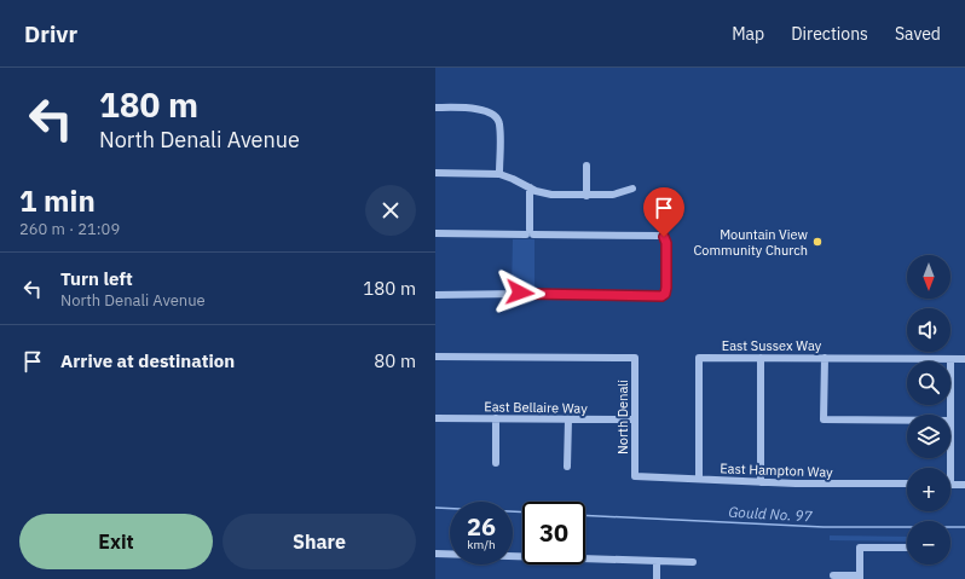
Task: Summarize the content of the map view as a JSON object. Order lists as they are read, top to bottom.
{
  "streets": {
    "street": [
      "East Sussex Way",
      "East Bellaire Way",
      "North Denali",
      "East Hampton Way"
    ]
  },
  "crossings": [
    ["East Sussex Way", "East Hampton Way"],
    ["East Bellaire Way", "North Denali"],
    ["North Denali", "East Hampton Way"]
  ],
  "water": ["Gould No. 97"],
  "places": ["Mountain View Community Church"],
  "north": "bottom",
  "page": {
    "header": "Drivr",
    "nav": ["Map", "Directions", "Saved"],
    "turn": ["180 m", "North Denali Avenue"],
    "heading": ["1 min", "260 m · 21:09"],
    "list": [
      {
        "name": "Turn left",
        "note": "North Denali Avenue",
        "value": "180 m"
      },
      {
        "name": "Arrive at destination",
        "value": "80 m"
      }
    ],
    "map_buttons": ["+", "−"],
    "speed": "26 km/h",
    "limit": "30",
    "buttons": ["Exit", "Share"]
  }
}
